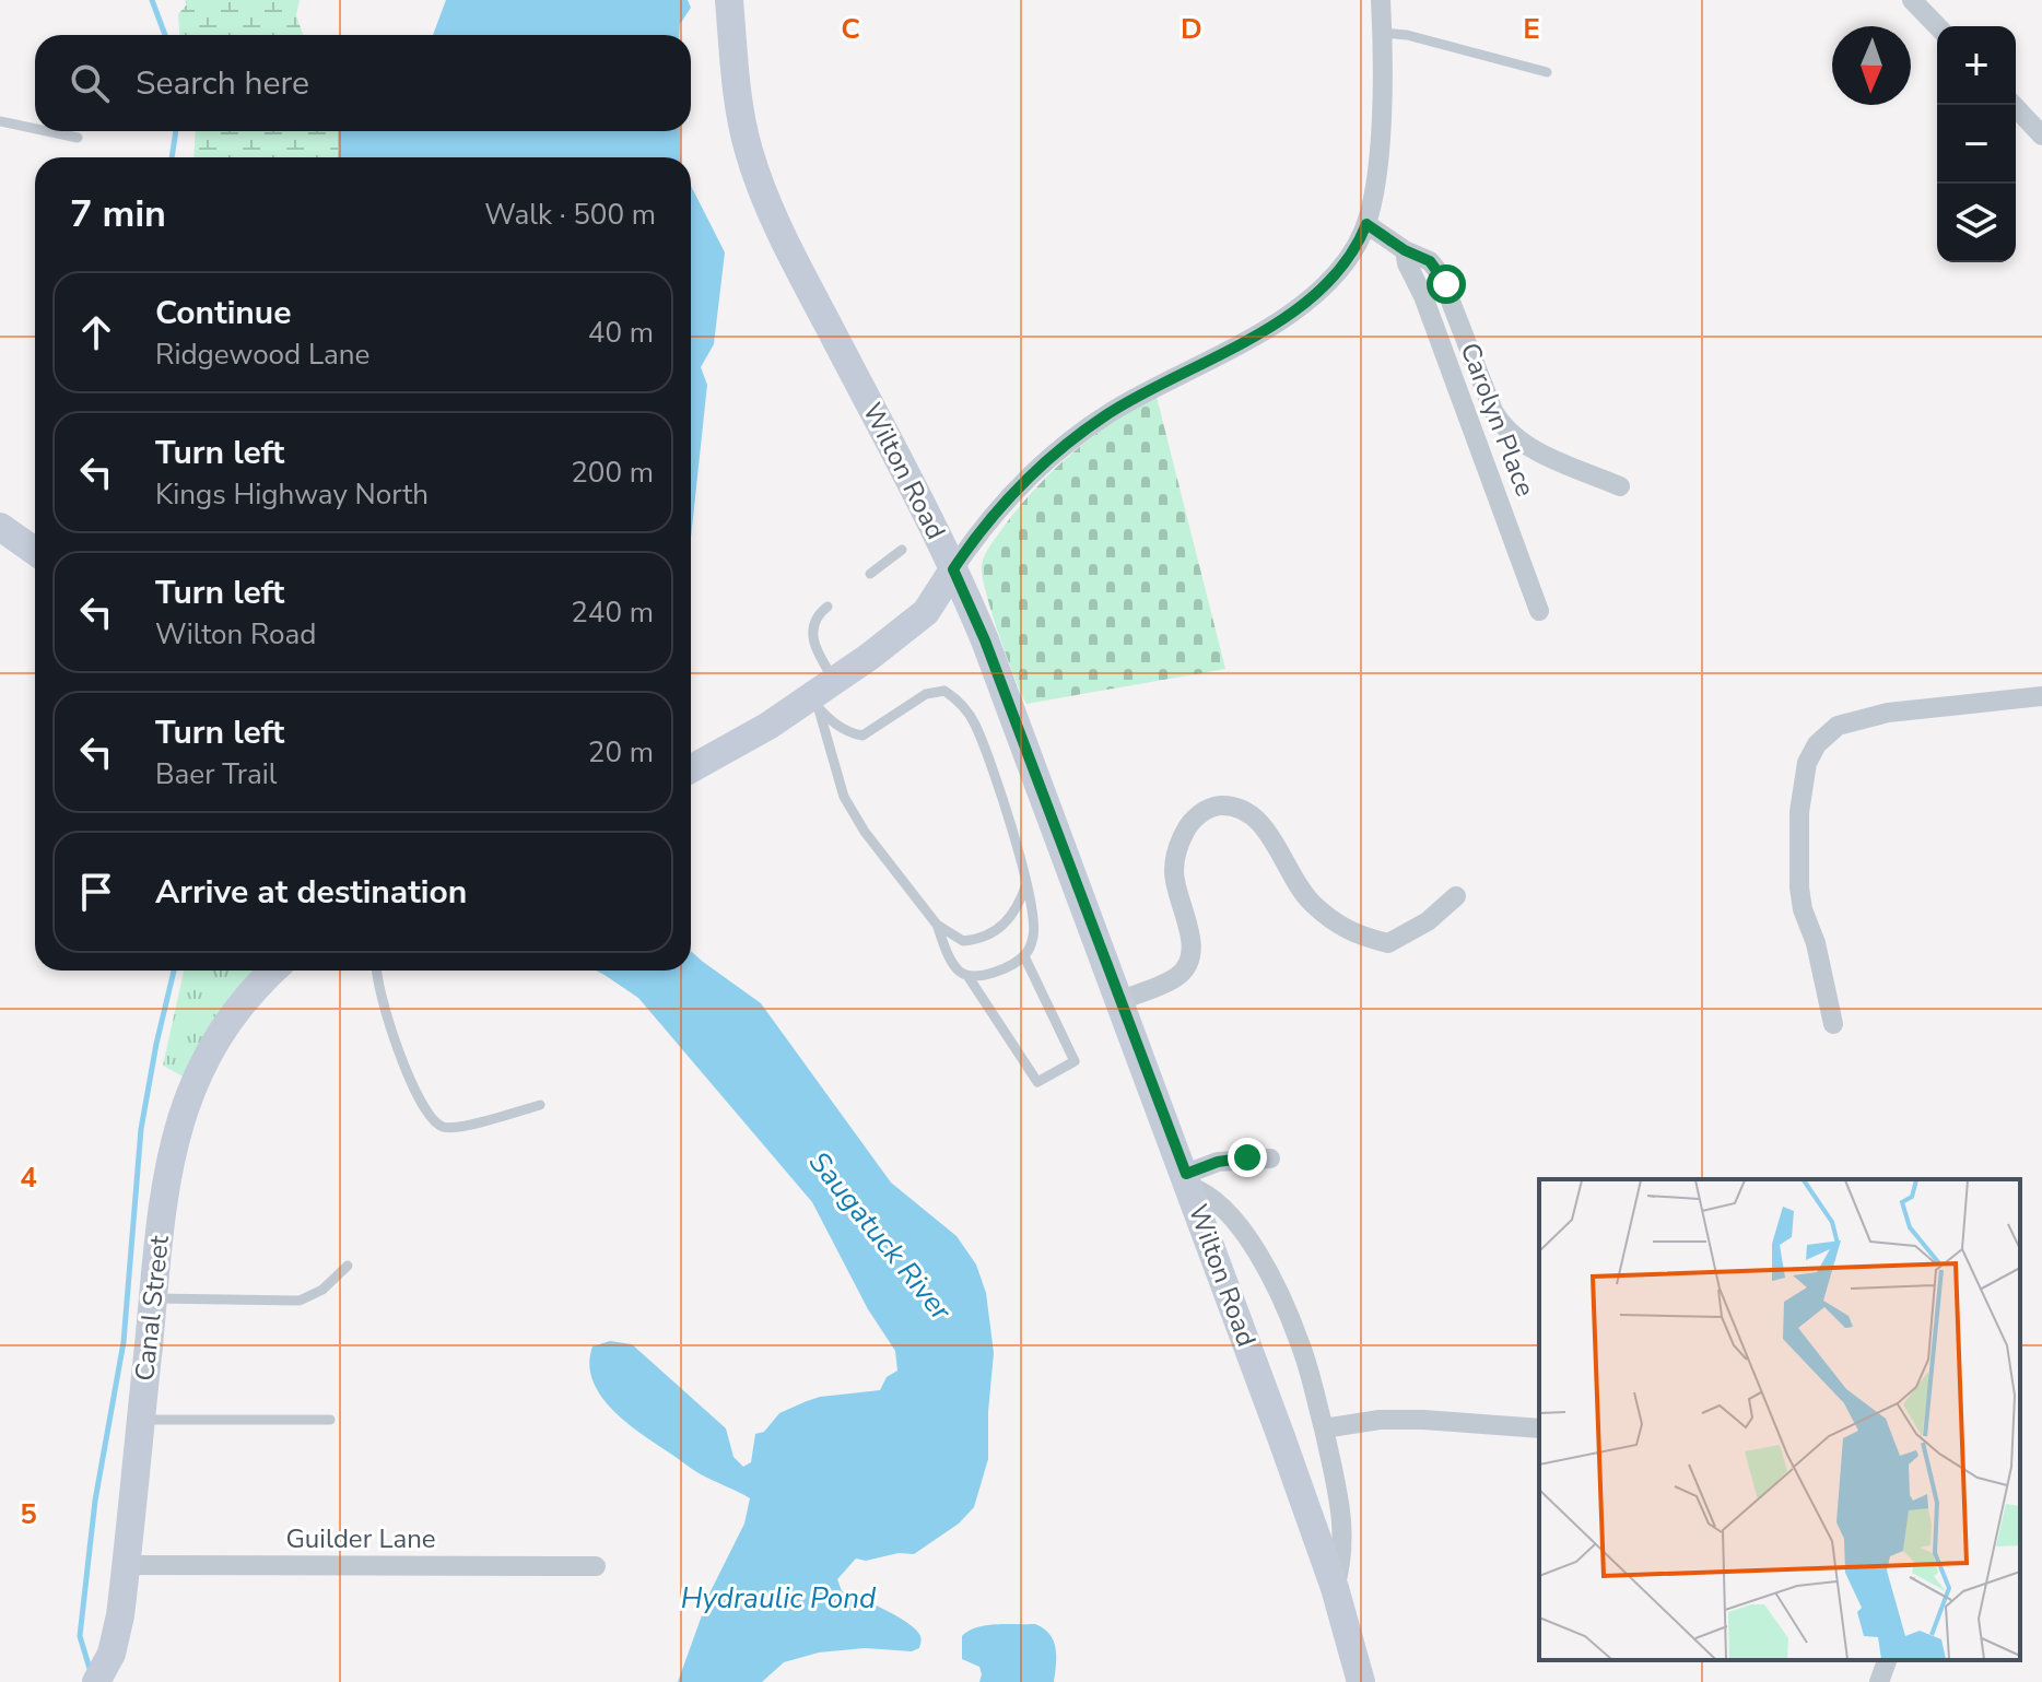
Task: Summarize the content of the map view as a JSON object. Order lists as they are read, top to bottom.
{
  "streets": {
    "main road": ["Wilton Road", "Canal Street"],
    "street": ["Carolyn Place", "Guilder Lane"]
  },
  "crossings": [
    ["Canal Street", "Guilder Lane"]
  ],
  "water": ["Saugatuck River", "Hydraulic Pond"],
  "north": "bottom",
  "page": {
    "map_buttons": ["+", "−"],
    "search": "Search here",
    "heading": ["7 min", "Walk · 500 m"],
    "list": [
      ["Continue", "Ridgewood Lane", "40 m"],
      ["Turn left", "Kings Highway North", "200 m"],
      ["Turn left", "Wilton Road", "240 m"],
      ["Turn left", "Baer Trail", "20 m"],
      "Arrive at destination"
    ]
  },
  "grid": {
    "columns": ["C", "D", "E"],
    "rows": ["4", "5"]
  }
}
